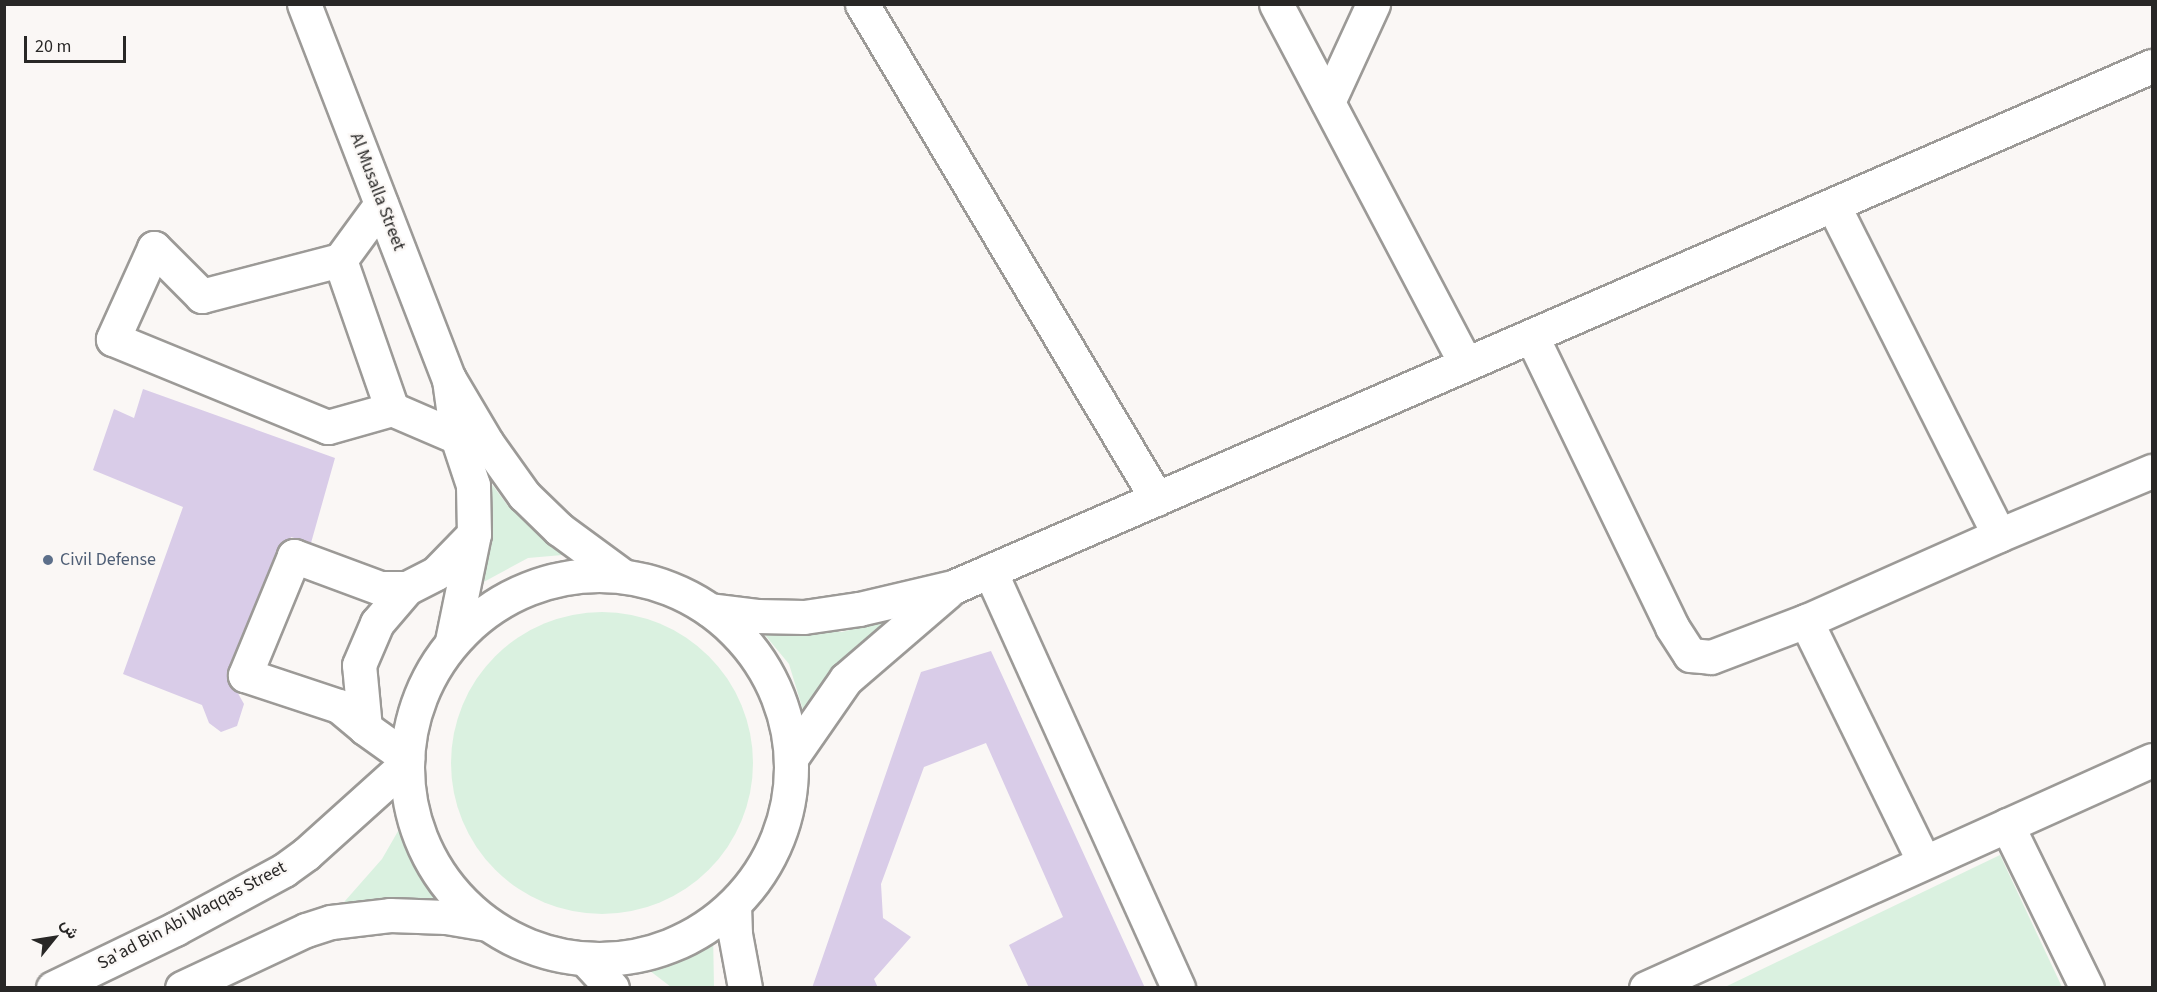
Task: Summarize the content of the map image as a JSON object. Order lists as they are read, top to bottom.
{
  "streets": {
    "street": ["Al Musalla Street", "Sa'ad Bin Abi Waqqas Street"]
  },
  "places": ["Civil Defense"],
  "scale_bar": "20 m",
  "north": "top right"
}
